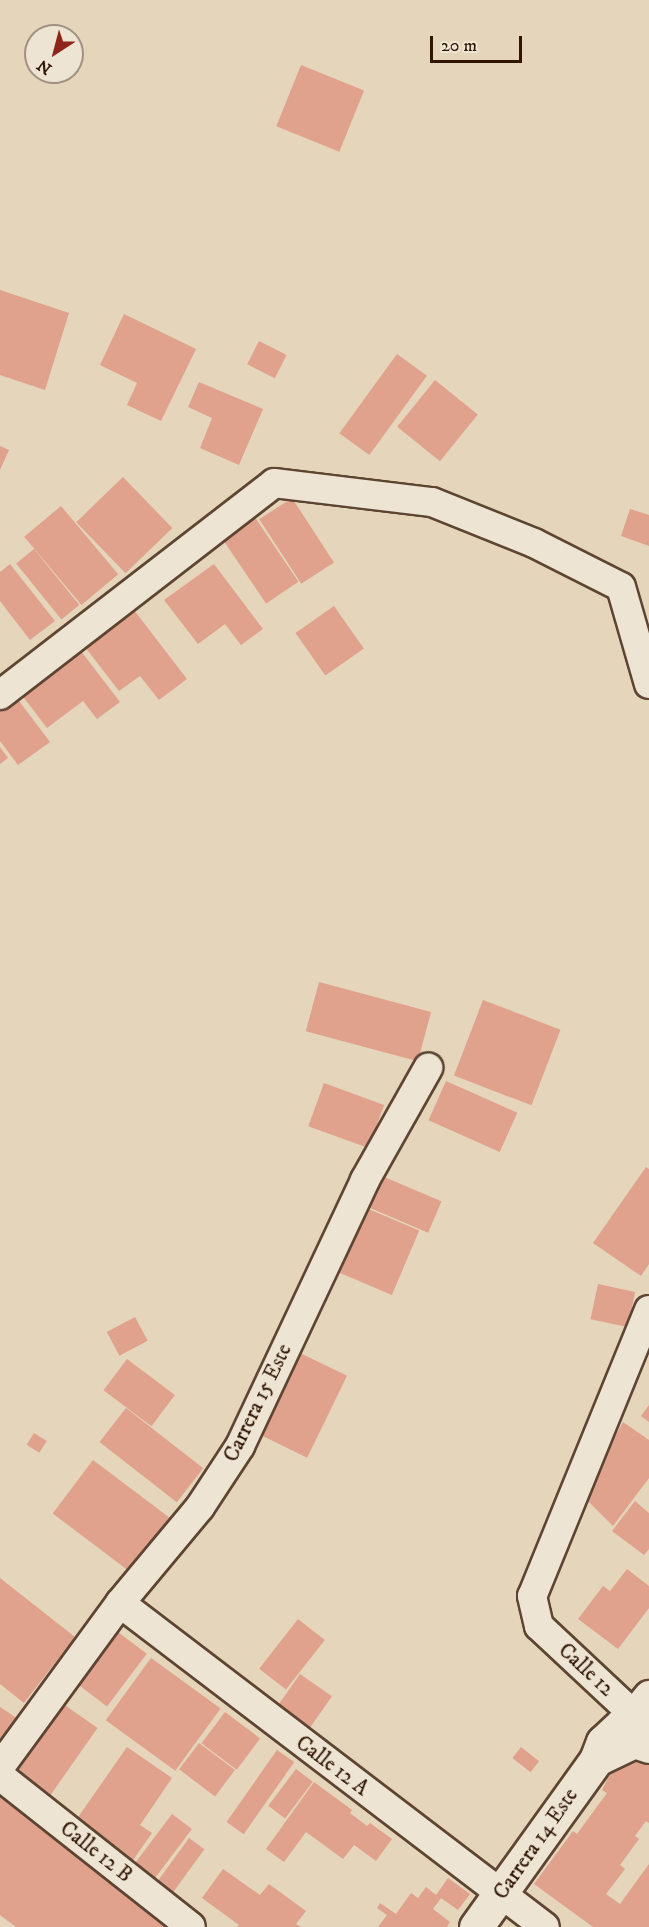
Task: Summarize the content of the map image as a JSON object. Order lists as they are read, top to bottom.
{
  "streets": {
    "main road": ["Calle 12", "Carrera 14 Este"],
    "street": ["Carrera 15 Este", "Calle 12 A", "Calle 12 B"]
  },
  "crossings": [
    ["Carrera 15 Este", "Calle 12 A"],
    ["Calle 12", "Carrera 14 Este"],
    ["Calle 12 A", "Carrera 14 Este"]
  ],
  "scale_bar": "20 m",
  "north": "bottom left"
}
